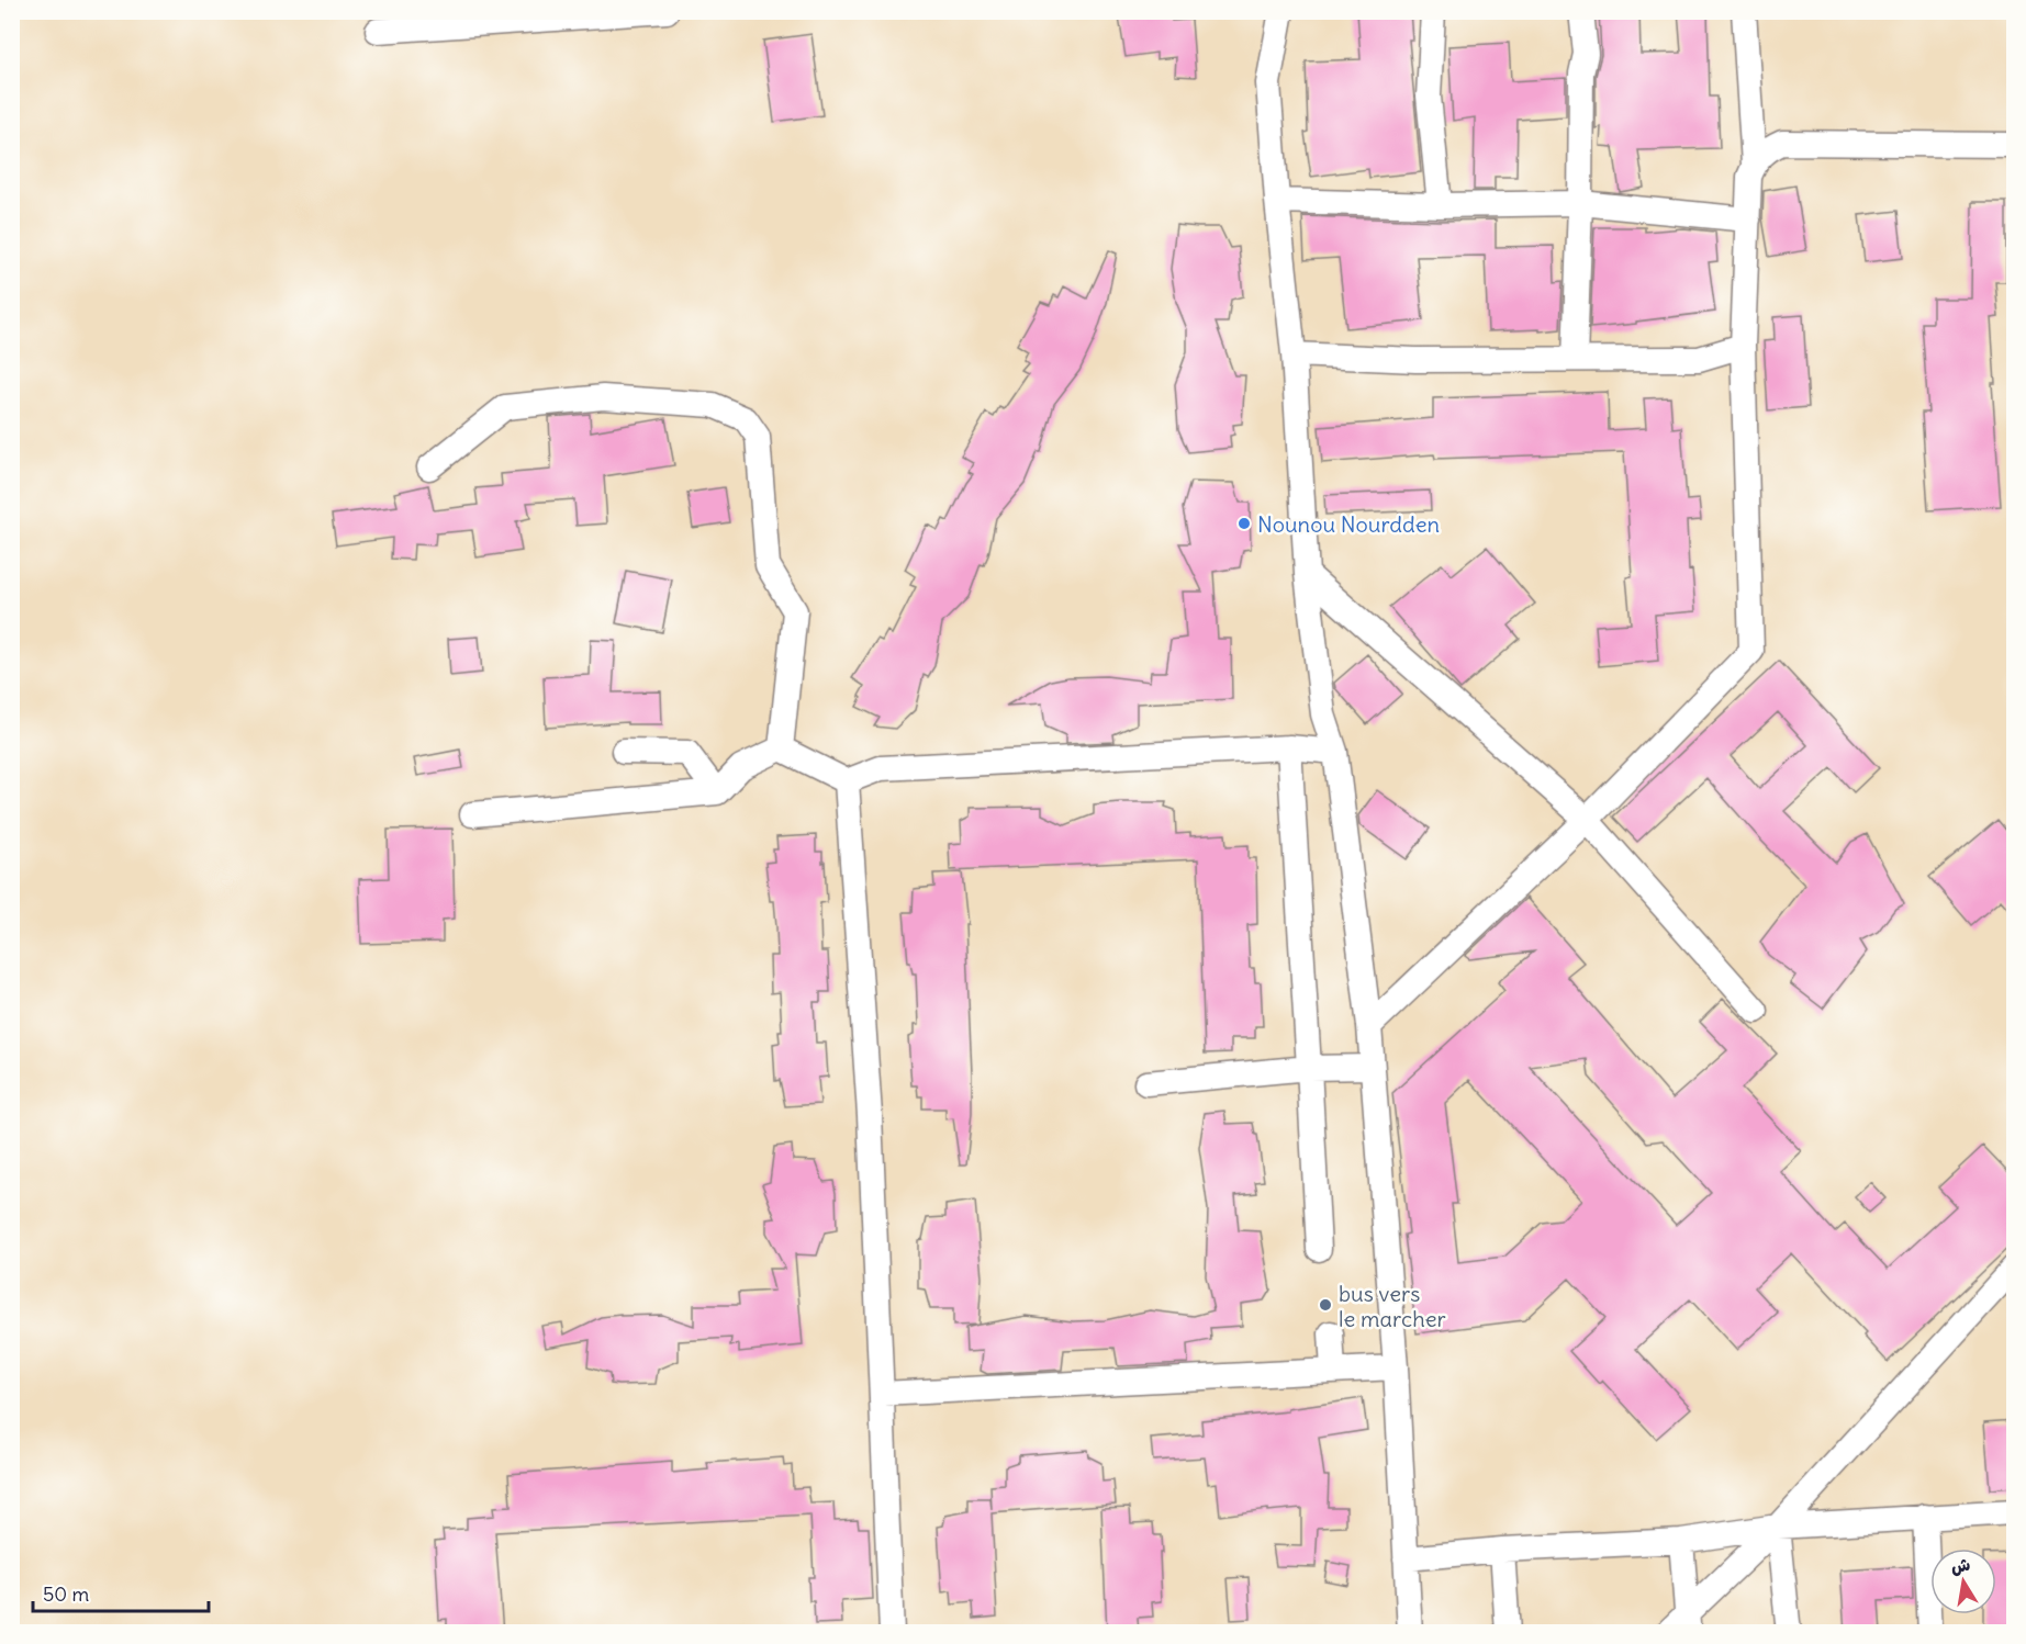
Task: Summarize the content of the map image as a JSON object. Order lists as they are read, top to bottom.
{
  "places": ["Nounou Nourdden", "bus vers le marcher"],
  "scale_bar": "50 m",
  "north": "top"
}
